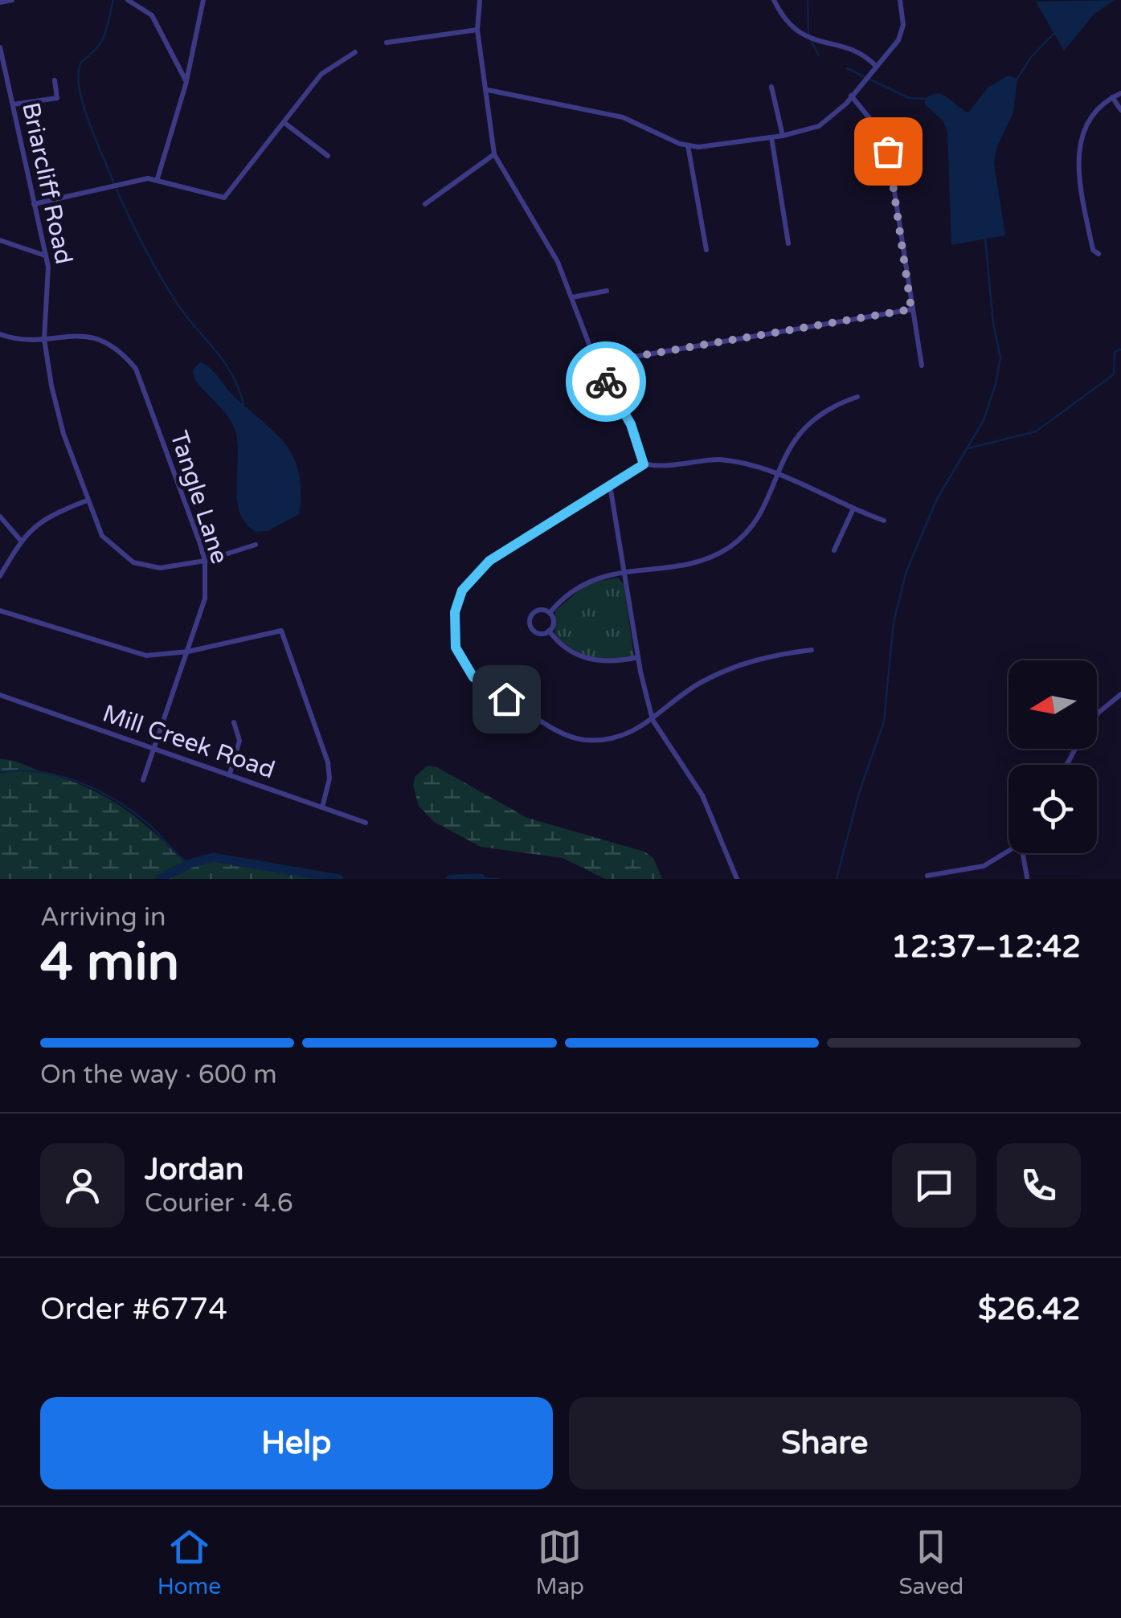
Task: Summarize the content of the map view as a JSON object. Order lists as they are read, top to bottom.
{
  "streets": {
    "street": ["Briarcliff Road", "Tangle Lane", "Mill Creek Road"]
  },
  "crossings": [
    ["Briarcliff Road", "Tangle Lane"],
    ["Tangle Lane", "Mill Creek Road"]
  ],
  "north": "left",
  "page": {
    "heading": ["4 min", "Arriving in", "12:37–12:42"],
    "panel": [
      "Jordan",
      "Courier · 4.6",
      "Order #6774",
      "$26.42"
    ],
    "bar": "On the way · 600 m",
    "buttons": ["Help", "Share"],
    "tabs": ["Home", "Map", "Saved"]
  }
}
